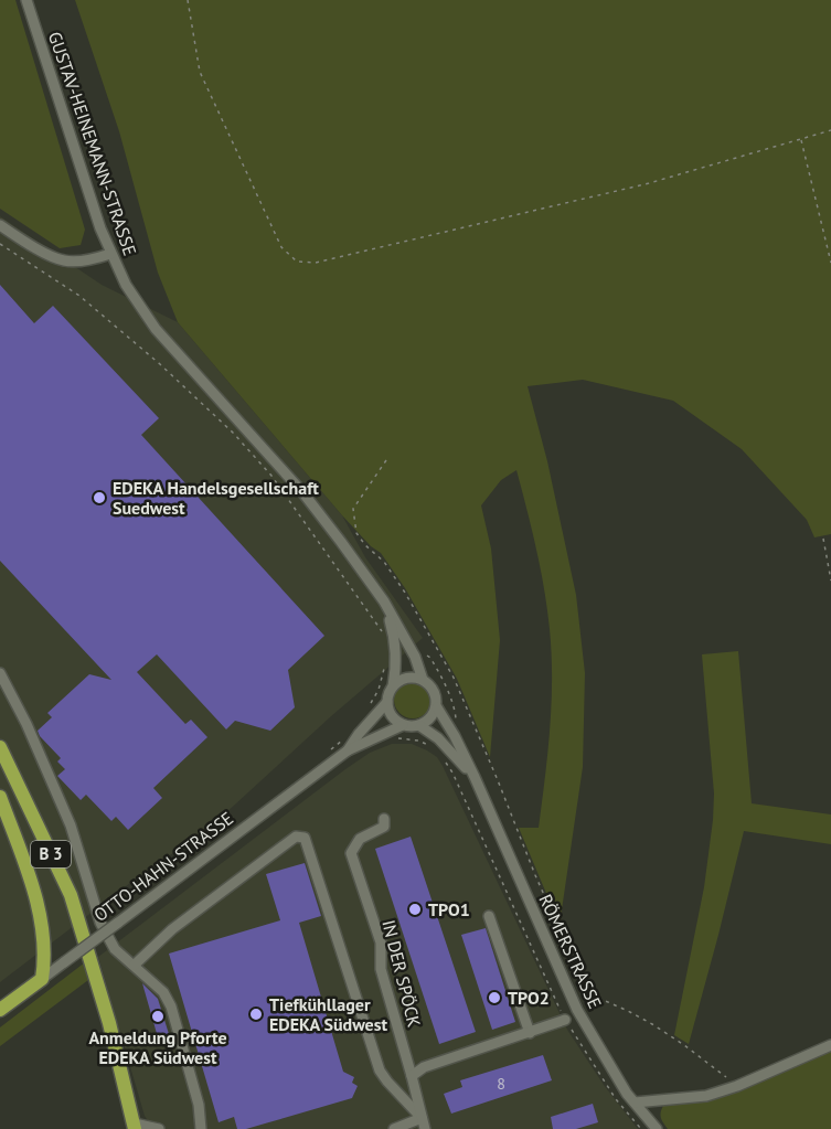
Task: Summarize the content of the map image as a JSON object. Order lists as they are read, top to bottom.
{
  "streets": {
    "main road": ["B 3", "OTTO-HAHN-STRASSE"],
    "street": ["GUSTAV-HEINEMANN-STRASSE", "RÖMERSTRASSE", "IN DER SPÖCK"]
  },
  "crossings": [
    ["GUSTAV-HEINEMANN-STRASSE", "OTTO-HAHN-STRASSE"],
    ["GUSTAV-HEINEMANN-STRASSE", "RÖMERSTRASSE"],
    ["B 3", "OTTO-HAHN-STRASSE"],
    ["OTTO-HAHN-STRASSE", "RÖMERSTRASSE"]
  ],
  "places": [
    "EDEKA Handelsgesellschaft Suedwest",
    "TPO1",
    "TPO2",
    "Tiefkühllager EDEKA Südwest",
    "Anmeldung Pforte EDEKA Südwest"
  ],
  "house_numbers": ["8"]
}
